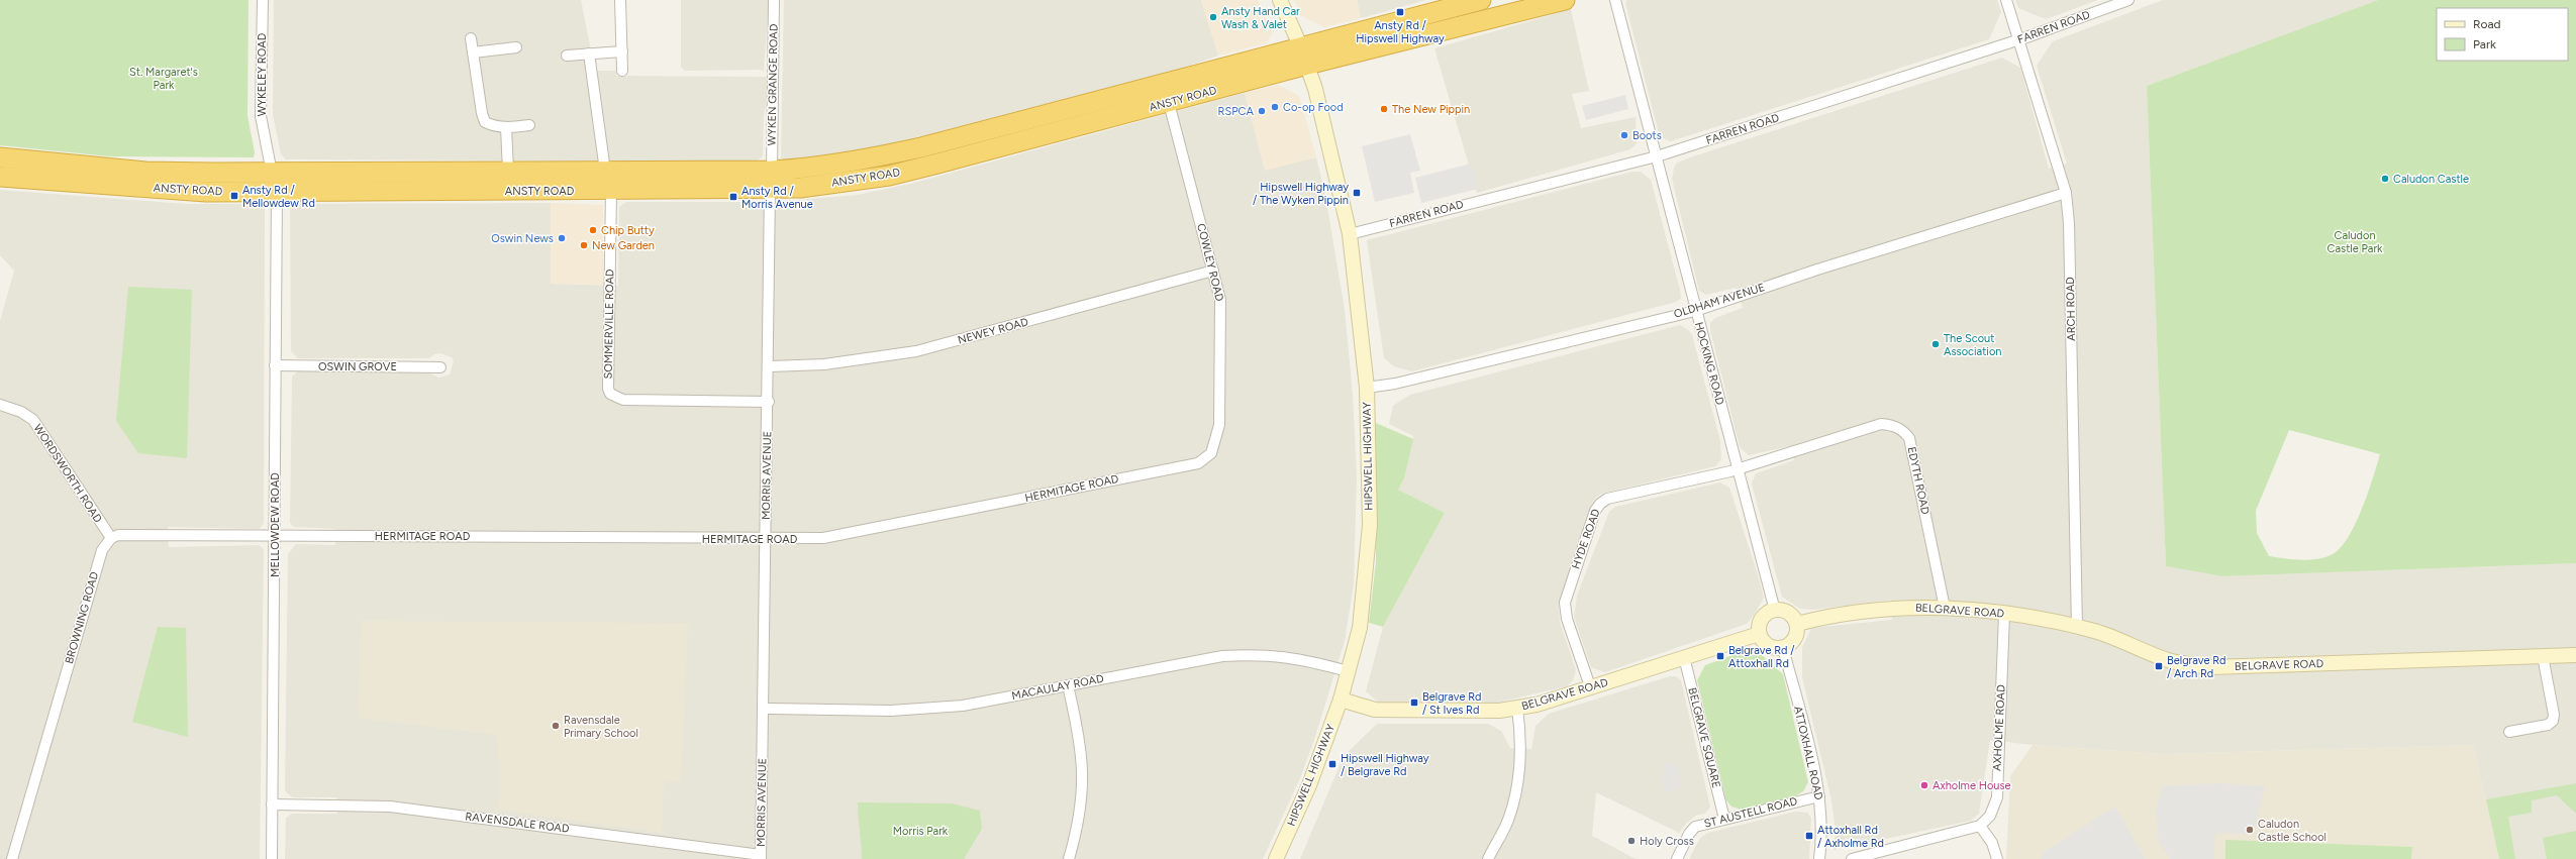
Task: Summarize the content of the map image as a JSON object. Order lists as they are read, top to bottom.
{
  "streets": {
    "highway": ["ANSTY ROAD"],
    "street": [
      "FARREN ROAD",
      "WYKELEY ROAD",
      "WYKEN GRANGE ROAD",
      "COWLEY ROAD",
      "OLDHAM AVENUE",
      "ARCH ROAD",
      "SOMMERVILLE ROAD",
      "NEWEY ROAD",
      "HOCKING ROAD",
      "OSWIN GROVE",
      "HIPSWELL HIGHWAY",
      "WORDSWORTH ROAD",
      "MORRIS AVENUE",
      "EDYTH ROAD",
      "HERMITAGE ROAD",
      "MELLOWDEW ROAD",
      "HYDE ROAD",
      "BELGRAVE ROAD",
      "BROWNING ROAD",
      "MACAULAY ROAD",
      "AXHOLME ROAD",
      "BELGRAVE SQUARE",
      "ATTOXHALL ROAD",
      "ST AUSTELL ROAD",
      "RAVENSDALE ROAD"
    ]
  },
  "crossings": [
    ["FARREN ROAD", "ARCH ROAD"],
    ["FARREN ROAD", "HOCKING ROAD"],
    ["FARREN ROAD", "HIPSWELL HIGHWAY"],
    ["WYKELEY ROAD", "ANSTY ROAD"],
    ["WYKEN GRANGE ROAD", "ANSTY ROAD"],
    ["ANSTY ROAD", "COWLEY ROAD"],
    ["ANSTY ROAD", "SOMMERVILLE ROAD"],
    ["ANSTY ROAD", "HIPSWELL HIGHWAY"],
    ["ANSTY ROAD", "MORRIS AVENUE"],
    ["ANSTY ROAD", "MELLOWDEW ROAD"],
    ["COWLEY ROAD", "NEWEY ROAD"],
    ["COWLEY ROAD", "HERMITAGE ROAD"],
    ["OLDHAM AVENUE", "ARCH ROAD"],
    ["OLDHAM AVENUE", "HOCKING ROAD"],
    ["OLDHAM AVENUE", "HIPSWELL HIGHWAY"],
    ["ARCH ROAD", "BELGRAVE ROAD"],
    ["SOMMERVILLE ROAD", "MORRIS AVENUE"],
    ["NEWEY ROAD", "MORRIS AVENUE"],
    ["HOCKING ROAD", "EDYTH ROAD"],
    ["HOCKING ROAD", "HYDE ROAD"],
    ["HOCKING ROAD", "BELGRAVE ROAD"],
    ["HOCKING ROAD", "ATTOXHALL ROAD"],
    ["OSWIN GROVE", "MELLOWDEW ROAD"],
    ["HIPSWELL HIGHWAY", "BELGRAVE ROAD"],
    ["HIPSWELL HIGHWAY", "MACAULAY ROAD"],
    ["WORDSWORTH ROAD", "BROWNING ROAD"],
    ["MORRIS AVENUE", "HERMITAGE ROAD"],
    ["MORRIS AVENUE", "MACAULAY ROAD"],
    ["MORRIS AVENUE", "RAVENSDALE ROAD"],
    ["EDYTH ROAD", "HYDE ROAD"],
    ["EDYTH ROAD", "BELGRAVE ROAD"],
    ["HERMITAGE ROAD", "MELLOWDEW ROAD"],
    ["MELLOWDEW ROAD", "RAVENSDALE ROAD"],
    ["HYDE ROAD", "BELGRAVE ROAD"],
    ["BELGRAVE ROAD", "AXHOLME ROAD"],
    ["BELGRAVE ROAD", "BELGRAVE SQUARE"],
    ["BELGRAVE ROAD", "ATTOXHALL ROAD"],
    ["BELGRAVE SQUARE", "ST AUSTELL ROAD"],
    ["ATTOXHALL ROAD", "ST AUSTELL ROAD"]
  ],
  "parks": ["St. Margaret's Park", "Caludon Castle Park", "Morris Park"],
  "places": {
    "transit": [
      "Ansty Rd / Hipswell Highway",
      "Hipswell Highway / The Wyken Pippin",
      "Ansty Rd / Mellowdew Rd",
      "Ansty Rd / Morris Avenue",
      "Belgrave Rd / Attoxhall Rd",
      "Belgrave Rd / Arch Rd",
      "Belgrave Rd / St Ives Rd",
      "Hipswell Highway / Belgrave Rd",
      "Attoxhall Rd / Axholme Rd"
    ],
    "other": [
      "Ansty Hand Car Wash & Valet",
      "Co-op Food",
      "The New Pippin",
      "RSPCA",
      "Boots",
      "Caludon Castle",
      "Chip Butty",
      "Oswin News",
      "New Garden",
      "The Scout Association",
      "Ravensdale Primary School",
      "Axholme House",
      "Caludon Castle School",
      "Holy Cross"
    ]
  },
  "legend": ["Road", "Park"]
}
